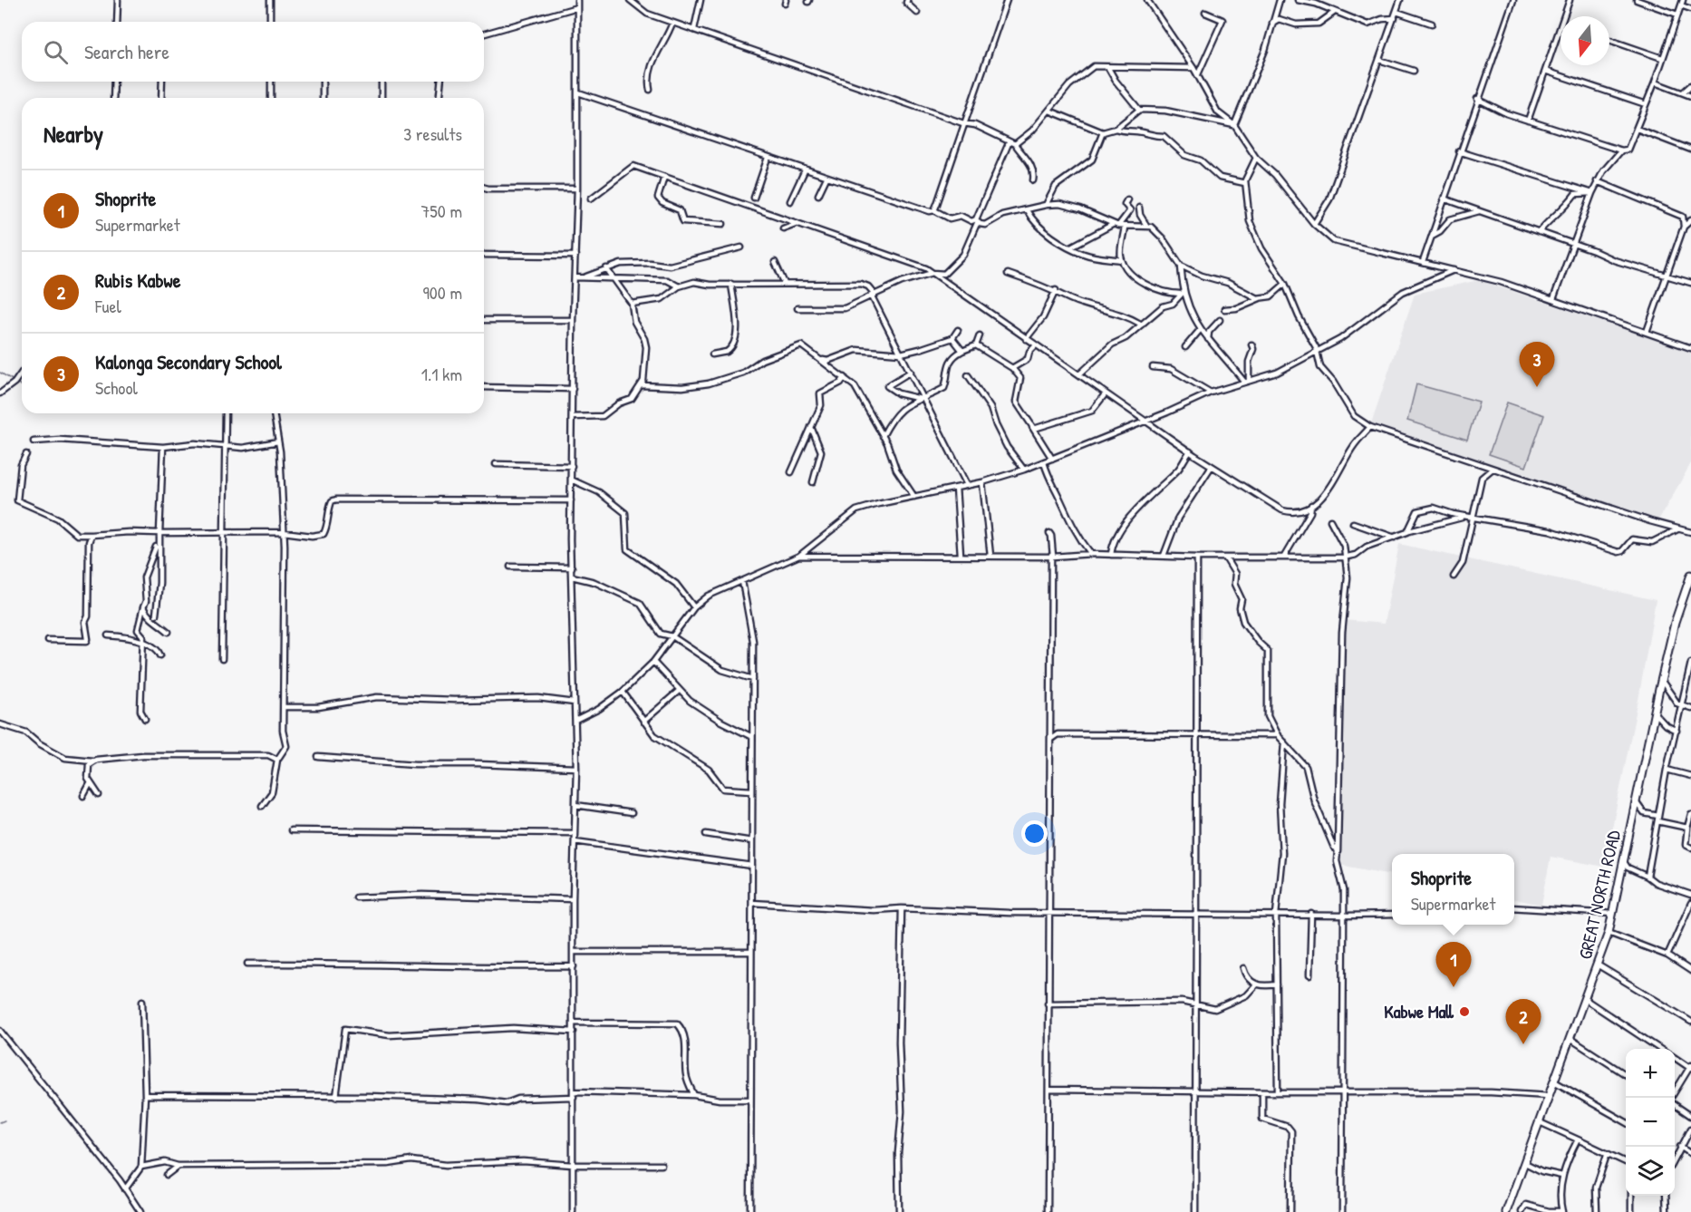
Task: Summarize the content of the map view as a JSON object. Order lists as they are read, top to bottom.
{
  "streets": {
    "highway": ["GREAT NORTH ROAD"]
  },
  "places": ["Kabwe Mall"],
  "north": "bottom",
  "page": {
    "search": "Search here",
    "heading": ["Nearby", "3 results"],
    "list": [
      {
        "mark": "1",
        "name": "Shoprite",
        "note": "Supermarket",
        "value": "750 m"
      },
      {
        "mark": "2",
        "name": "Rubis Kabwe",
        "note": "Fuel",
        "value": "900 m"
      },
      {
        "mark": "3",
        "name": "Kalonga Secondary School",
        "note": "School",
        "value": "1.1 km"
      }
    ],
    "pins": ["3", "1", "2"],
    "popup": ["Shoprite", "Supermarket"],
    "map_buttons": ["+", "−"]
  }
}
